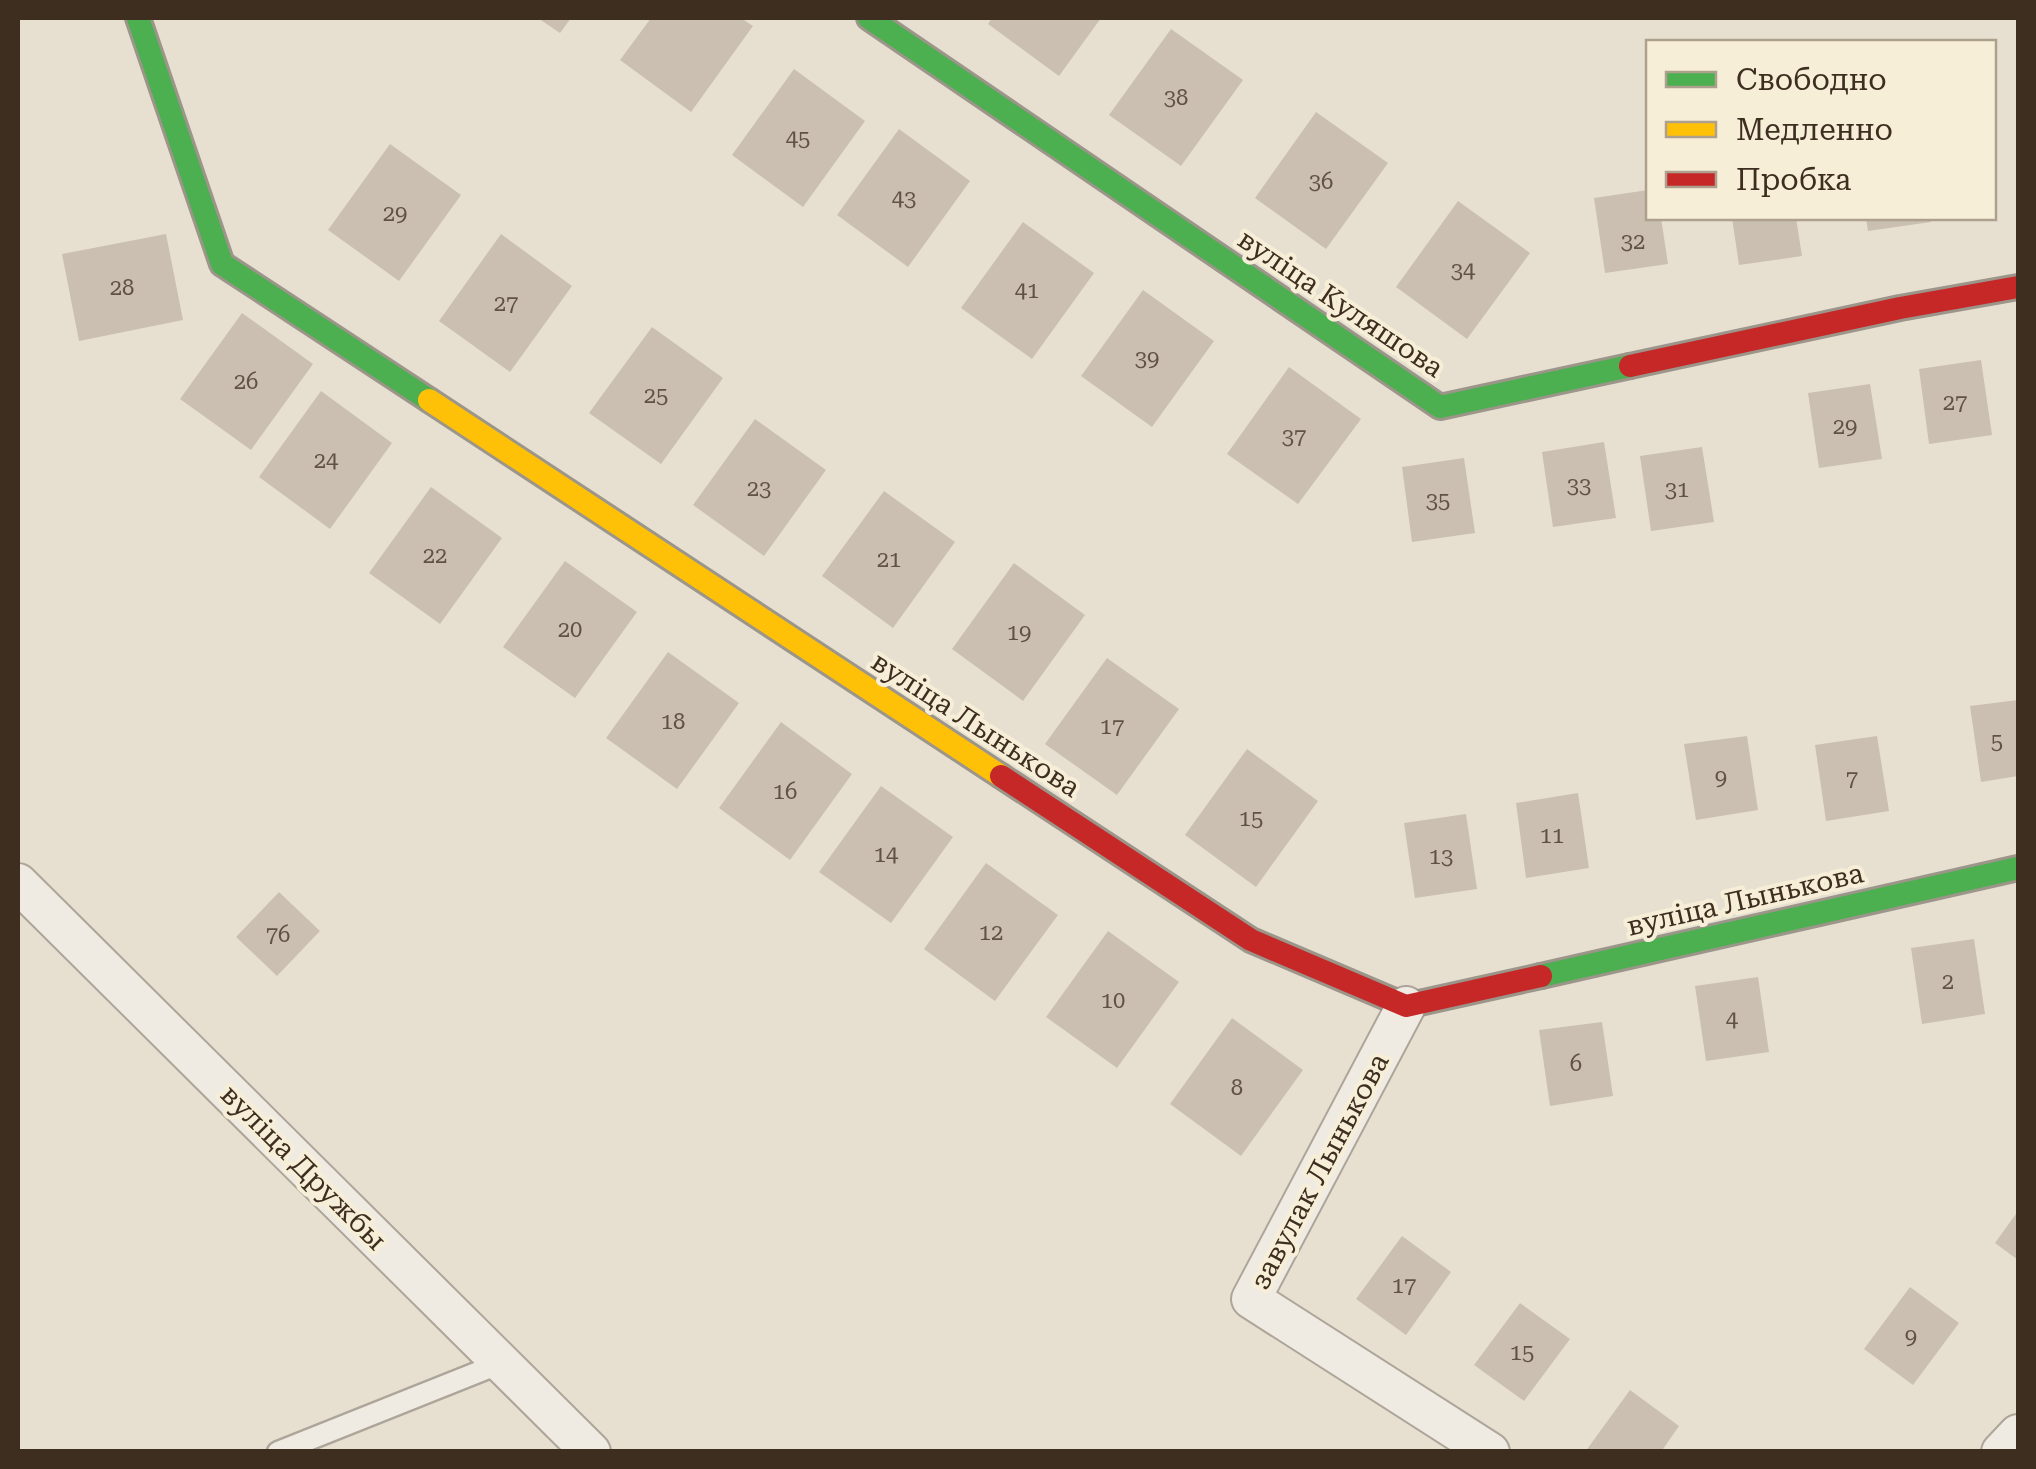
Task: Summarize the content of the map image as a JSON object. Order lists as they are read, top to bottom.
{
  "streets": {
    "street": [
      "вуліца Куляшова",
      "вуліца Лынькова",
      "вуліца Дружбы",
      "завулак Лынькова"
    ]
  },
  "crossings": [
    ["вуліца Лынькова", "завулак Лынькова"]
  ],
  "house_numbers": [
    "38",
    "45",
    "36",
    "43",
    "29",
    "32",
    "34",
    "28",
    "41",
    "27",
    "39",
    "26",
    "25",
    "27",
    "29",
    "37",
    "24",
    "33",
    "23",
    "31",
    "35",
    "22",
    "21",
    "20",
    "19",
    "18",
    "17",
    "5",
    "9",
    "7",
    "16",
    "15",
    "11",
    "14",
    "13",
    "12",
    "76",
    "2",
    "10",
    "4",
    "6",
    "8",
    "17",
    "9",
    "15"
  ],
  "legend": ["Свободно", "Медленно", "Пробка"]
}
